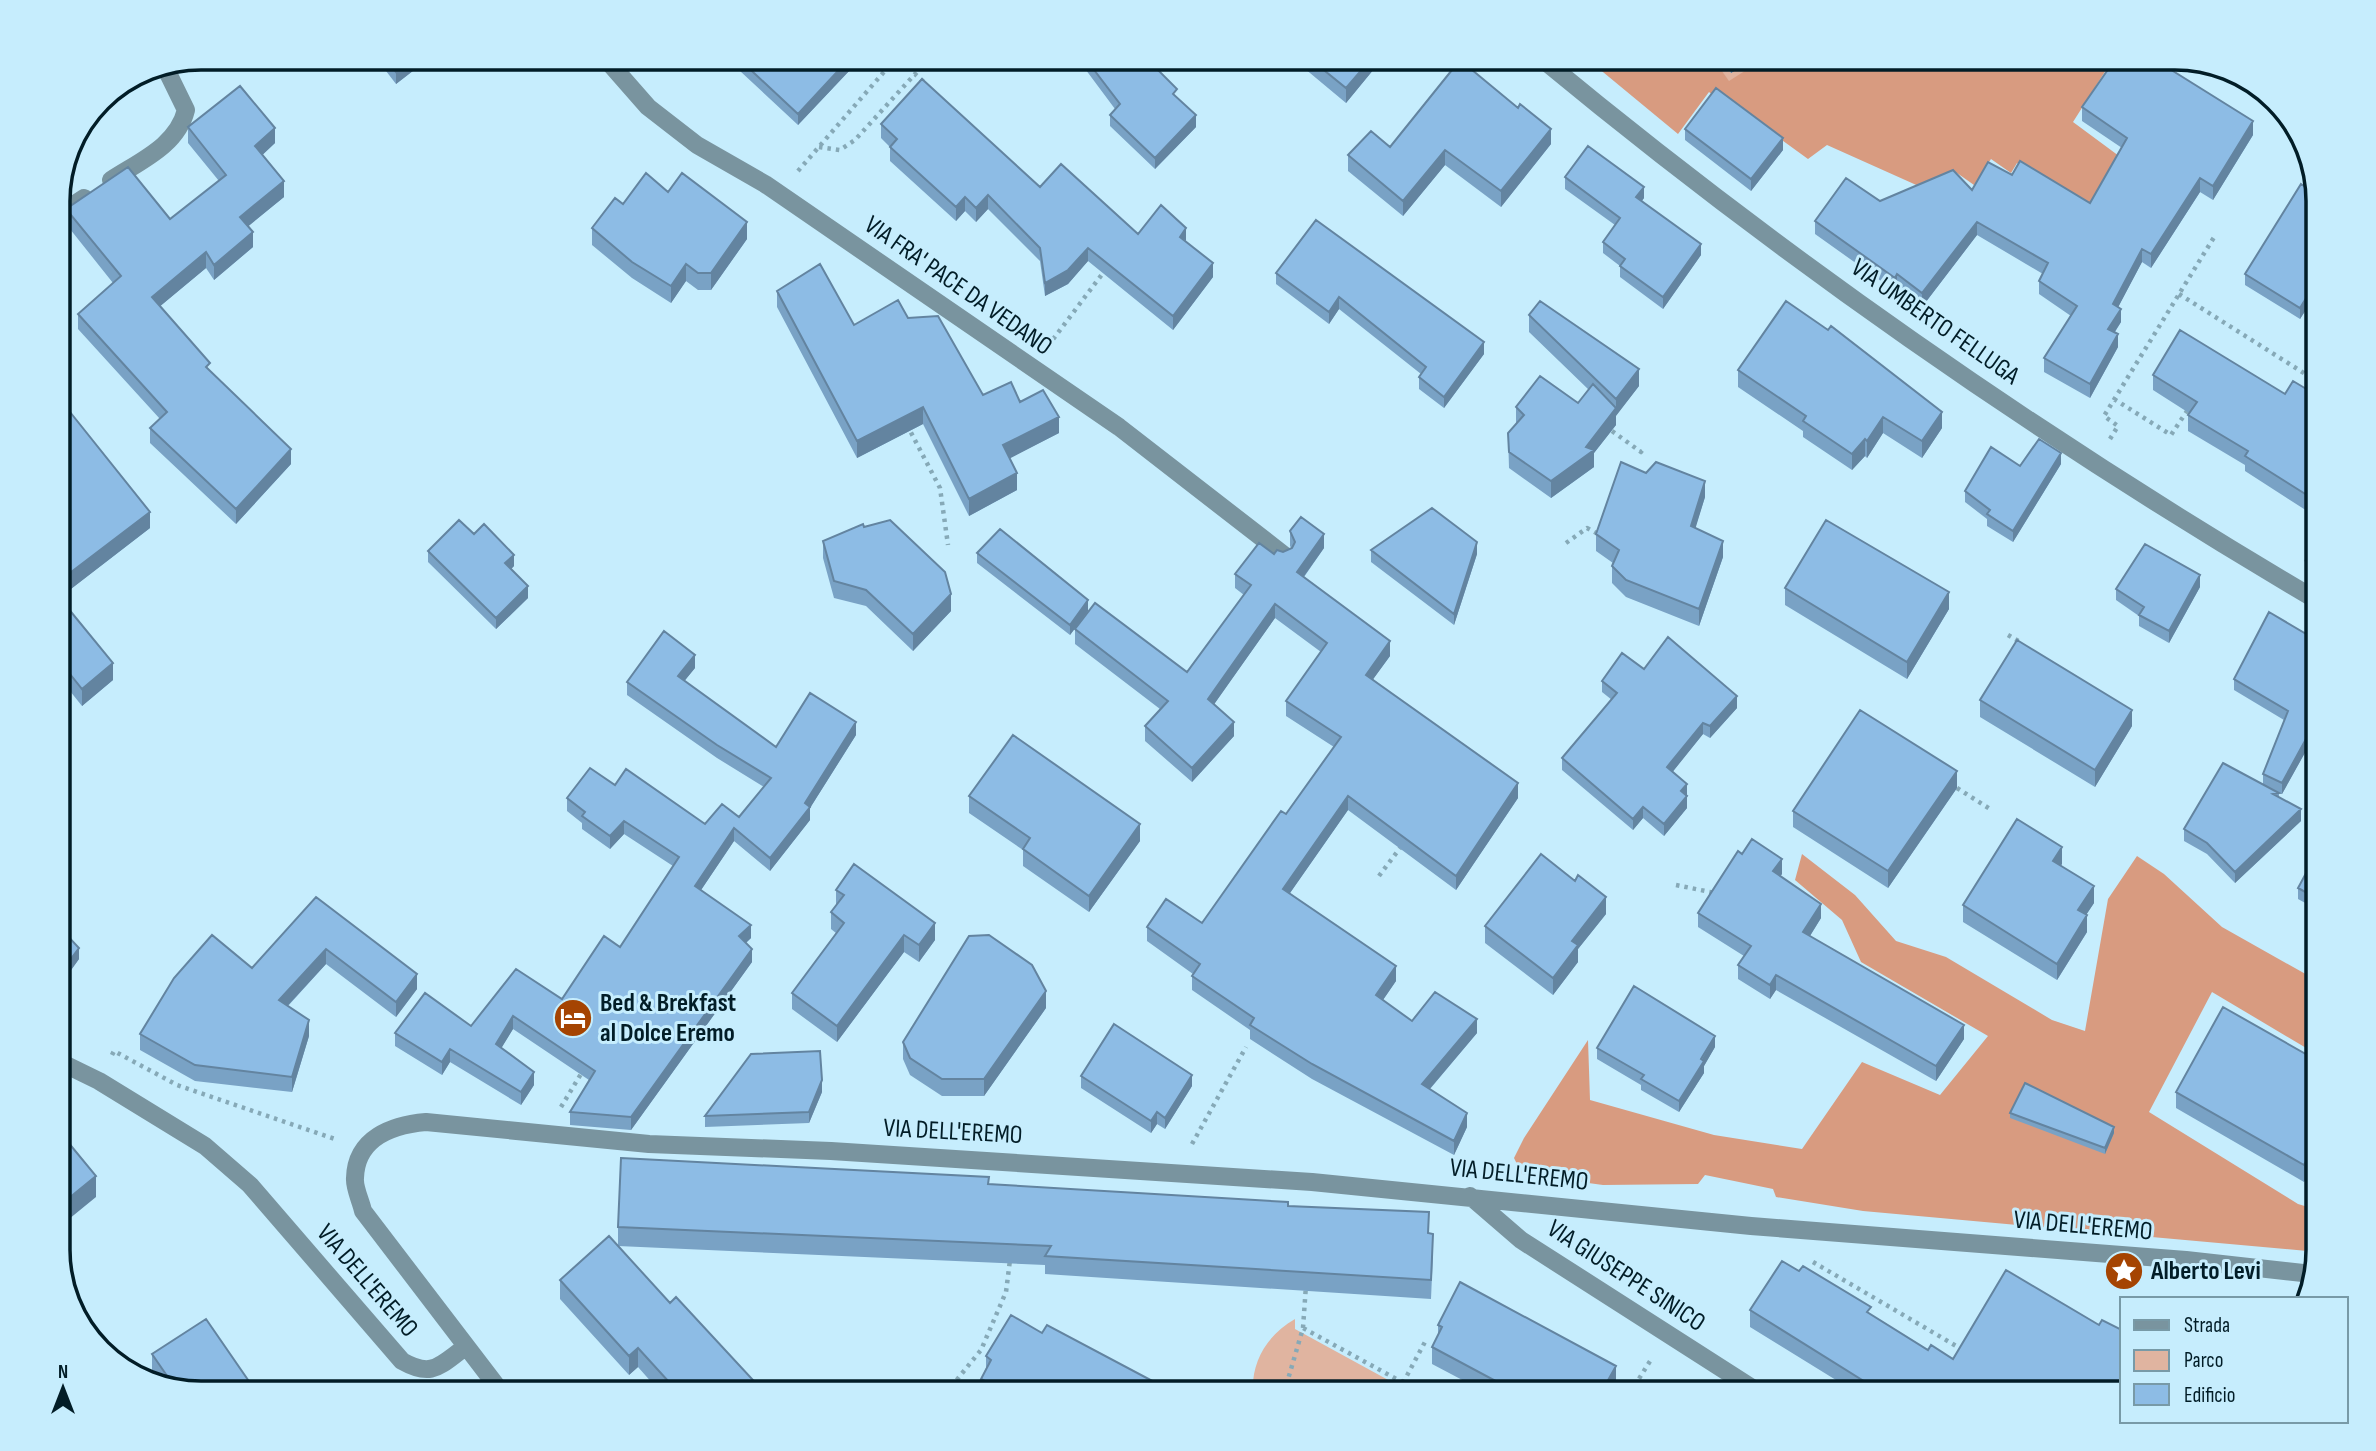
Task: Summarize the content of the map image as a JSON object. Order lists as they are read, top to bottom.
{
  "streets": {
    "street": [
      "VIA FRA' PACE DA VEDANO",
      "VIA UMBERTO FELLUGA",
      "VIA DELL'EREMO",
      "VIA GIUSEPPE SINICO"
    ]
  },
  "crossings": [
    ["VIA DELL'EREMO", "VIA GIUSEPPE SINICO"]
  ],
  "places": {
    "hotel": ["Bed & Brekfast al Dolce Eremo"],
    "place": ["Alberto Levi"]
  },
  "legend": ["Strada", "Parco", "Edificio"],
  "north": "top"
}
